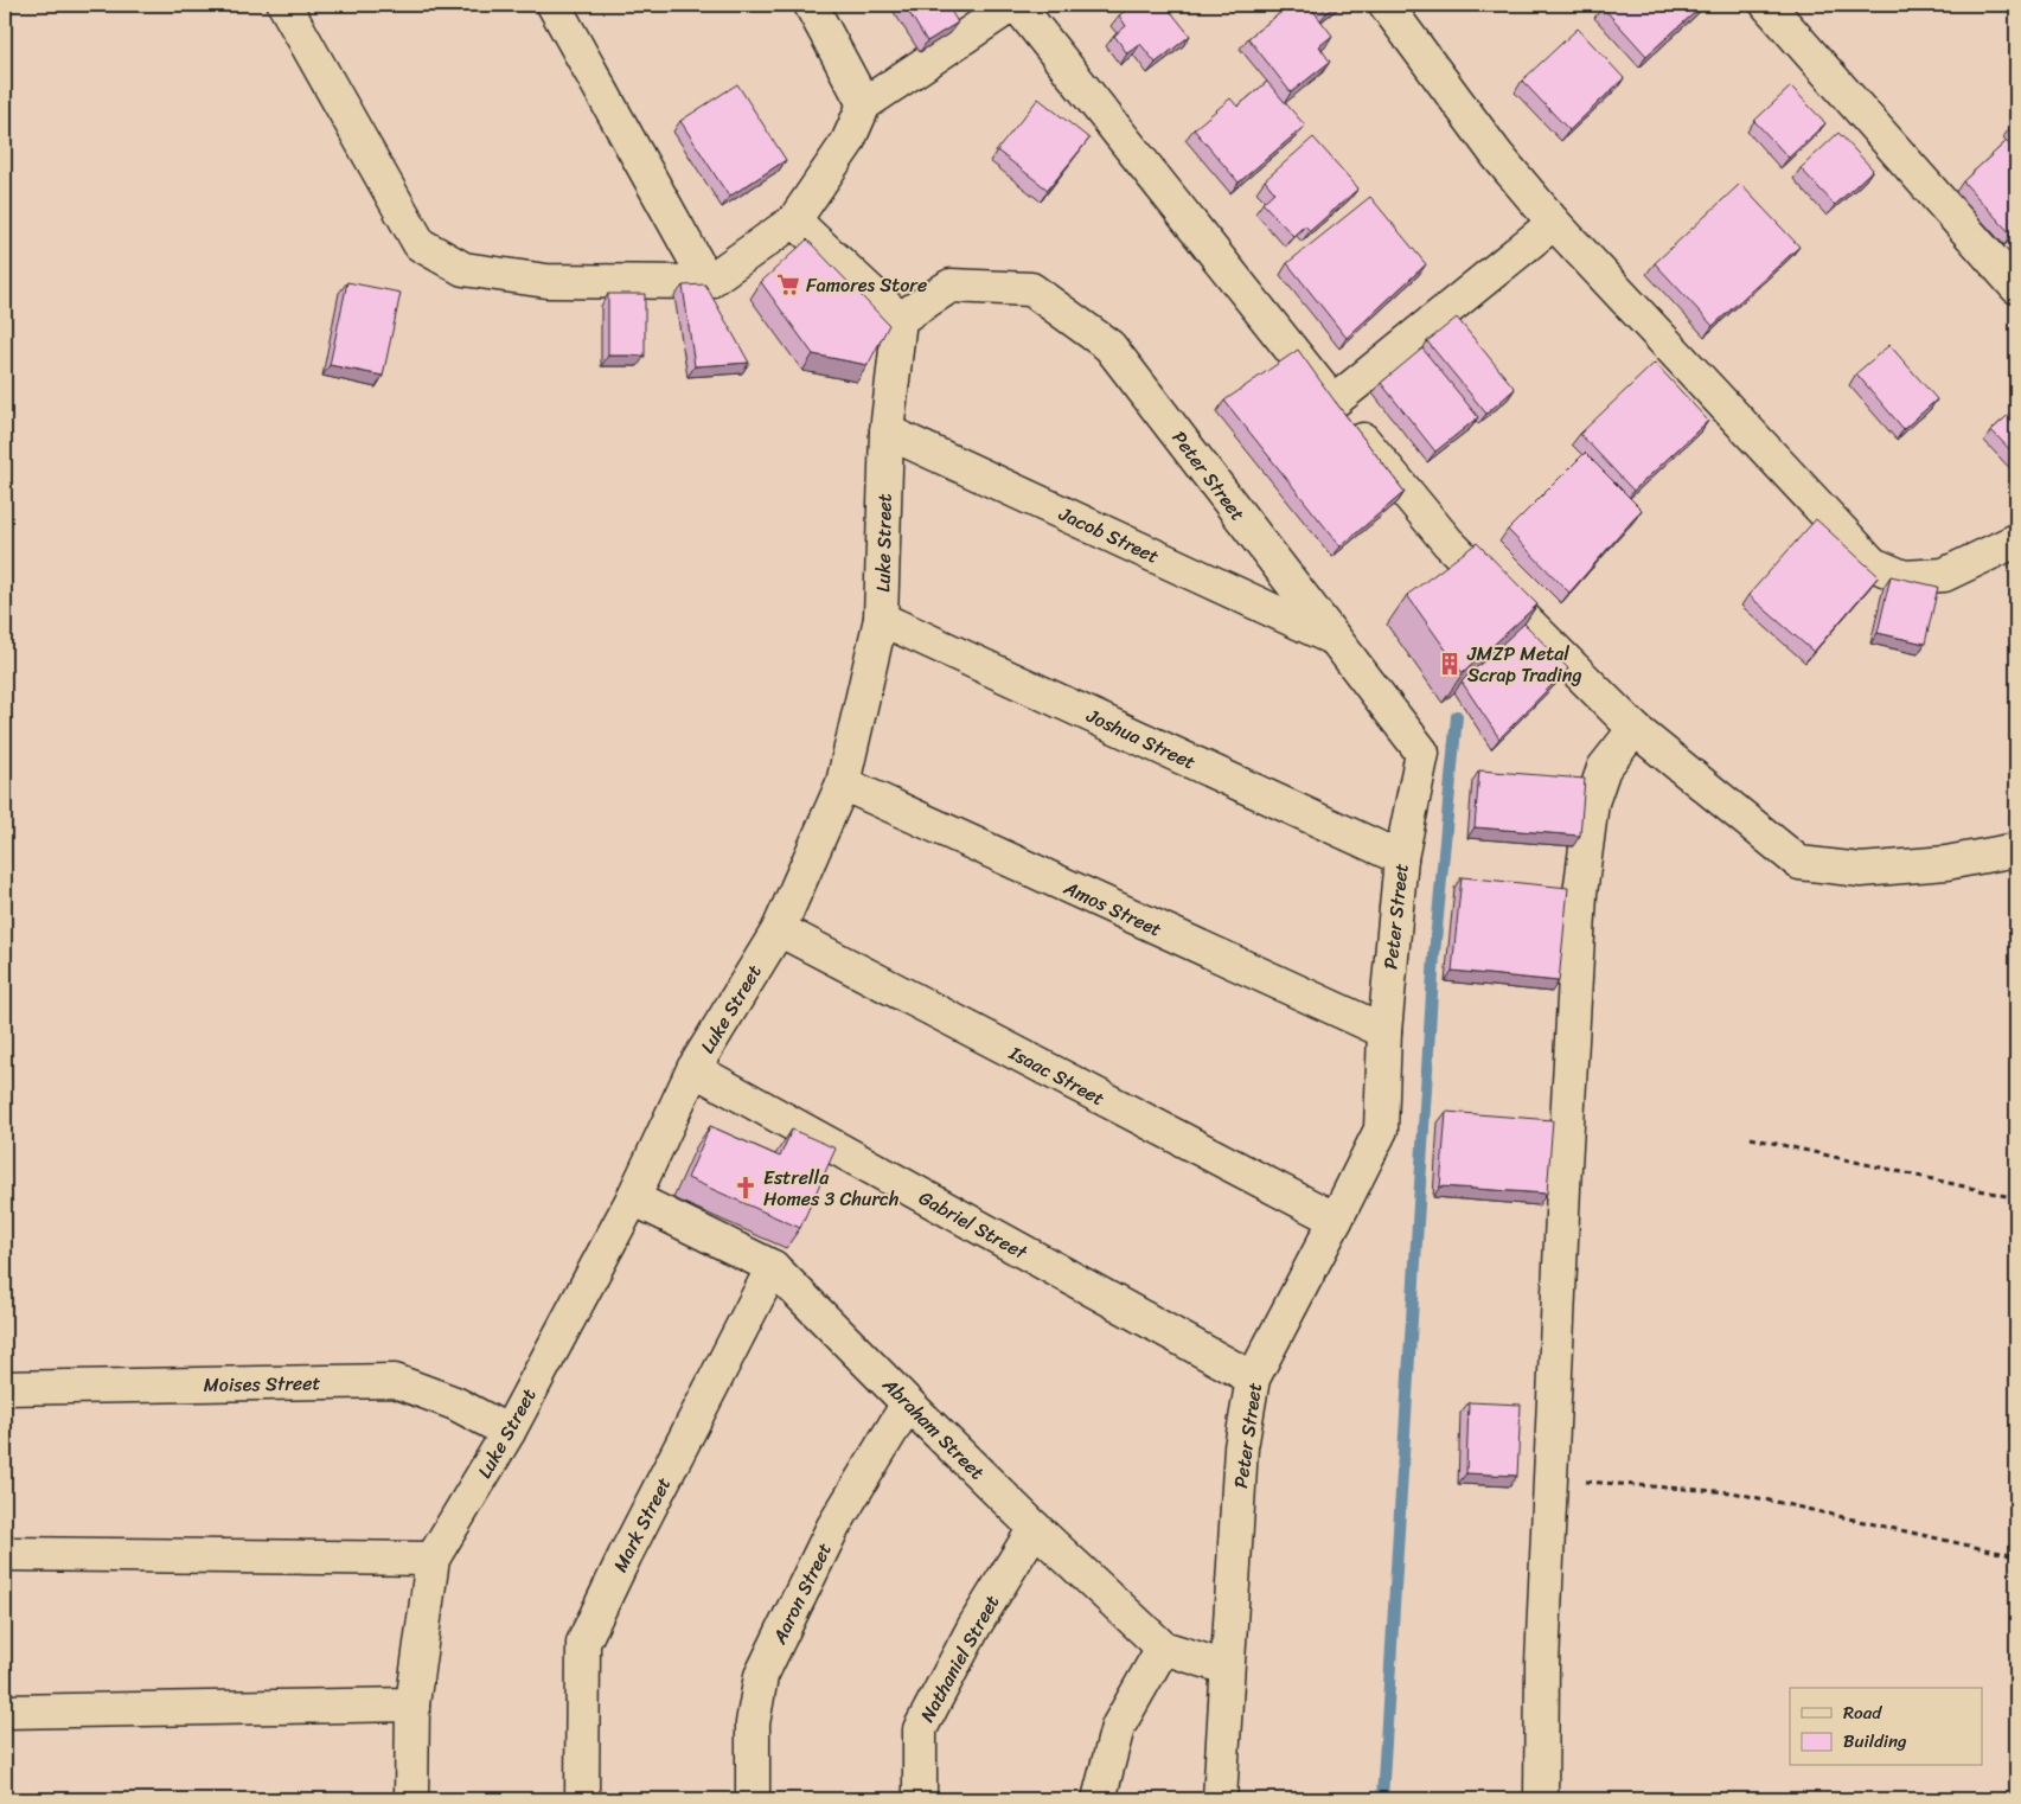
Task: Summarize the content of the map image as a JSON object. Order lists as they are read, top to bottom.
{
  "streets": {
    "street": [
      "Peter Street",
      "Jacob Street",
      "Luke Street",
      "Joshua Street",
      "Amos Street",
      "Isaac Street",
      "Gabriel Street",
      "Moises Street",
      "Abraham Street",
      "Mark Street",
      "Aaron Street",
      "Nathaniel Street"
    ]
  },
  "crossings": [
    ["Peter Street", "Jacob Street"],
    ["Peter Street", "Luke Street"],
    ["Peter Street", "Joshua Street"],
    ["Peter Street", "Amos Street"],
    ["Peter Street", "Isaac Street"],
    ["Peter Street", "Gabriel Street"],
    ["Peter Street", "Abraham Street"],
    ["Jacob Street", "Luke Street"],
    ["Luke Street", "Joshua Street"],
    ["Luke Street", "Amos Street"],
    ["Luke Street", "Isaac Street"],
    ["Luke Street", "Gabriel Street"],
    ["Luke Street", "Moises Street"],
    ["Luke Street", "Abraham Street"],
    ["Abraham Street", "Mark Street"],
    ["Abraham Street", "Aaron Street"],
    ["Abraham Street", "Nathaniel Street"]
  ],
  "places": {
    "supermarket": ["Famores Store"],
    "building": ["JMZP Metal Scrap Trading"],
    "church": ["Estrella Homes 3 Church"]
  },
  "legend": ["Road", "Building"]
}
